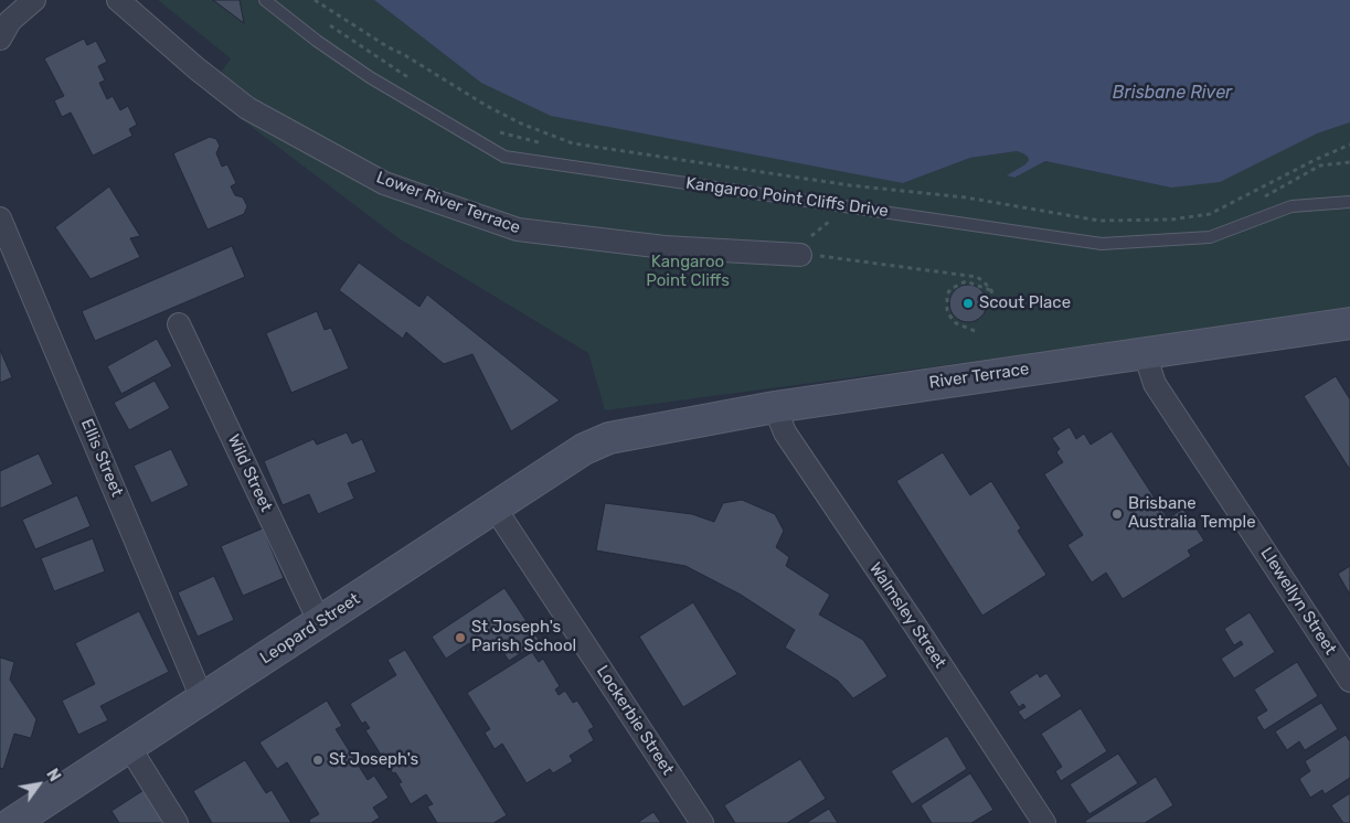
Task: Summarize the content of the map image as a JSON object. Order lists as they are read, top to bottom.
{
  "streets": {
    "main road": ["River Terrace", "Leopard Street"],
    "street": [
      "Lower River Terrace",
      "Ellis Street",
      "Wild Street",
      "Llewellyn Street",
      "Walmsley Street",
      "Lockerbie Street"
    ],
    "lane": ["Kangaroo Point Cliffs Drive"]
  },
  "crossings": [
    ["River Terrace", "Llewellyn Street"],
    ["River Terrace", "Walmsley Street"],
    ["River Terrace", "Leopard Street"],
    ["Ellis Street", "Leopard Street"],
    ["Wild Street", "Leopard Street"],
    ["Leopard Street", "Lockerbie Street"]
  ],
  "water": ["Brisbane River"],
  "parks": ["Kangaroo Point Cliffs"],
  "places": [
    "Scout Place",
    "Brisbane Australia Temple",
    "St Joseph's Parish School",
    "St Joseph's"
  ],
  "north": "top right"
}
